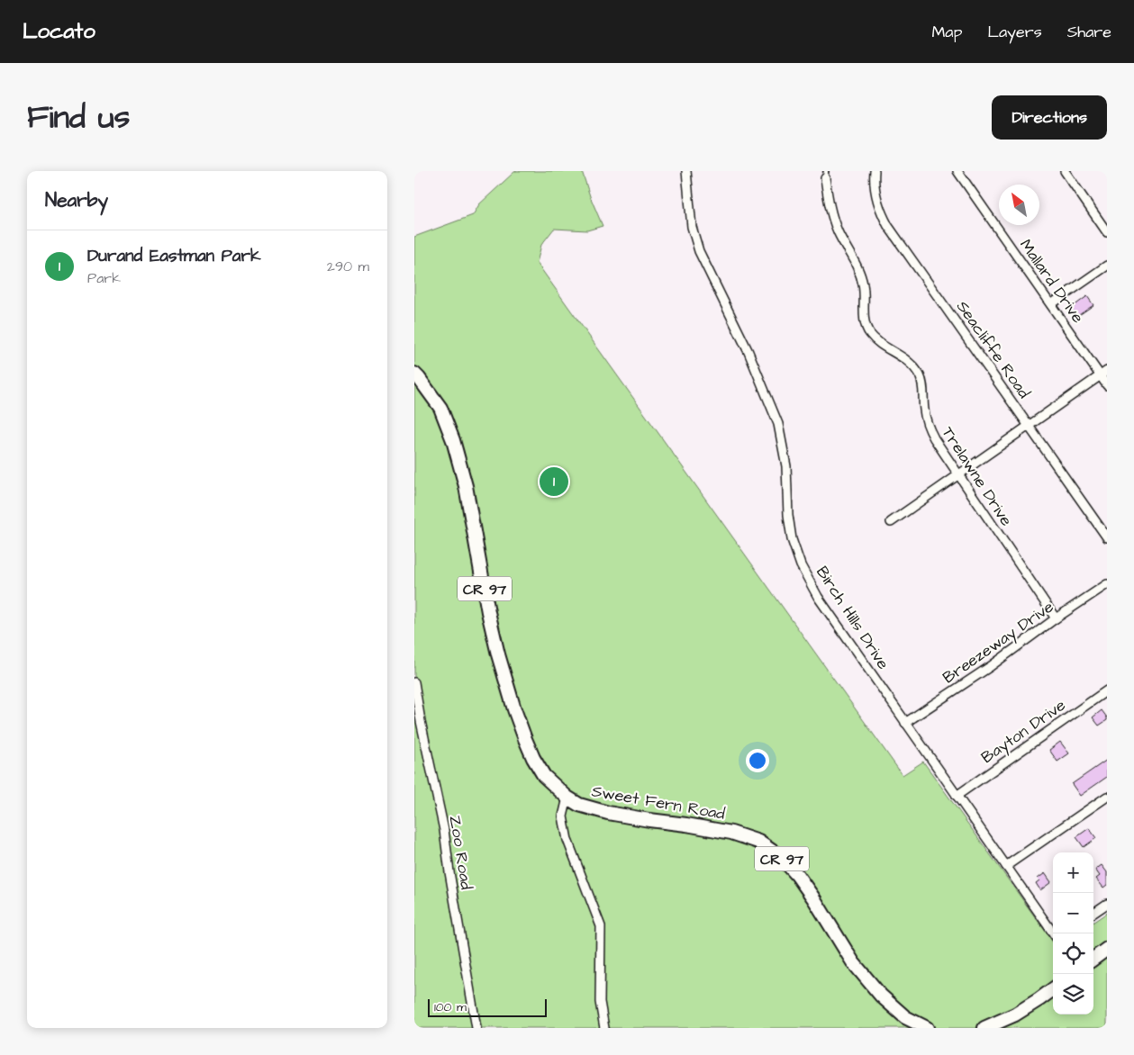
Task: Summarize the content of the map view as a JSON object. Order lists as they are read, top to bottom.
{
  "streets": {
    "main road": ["CR 97", "Sweet Fern Road"],
    "street": [
      "Mallard Drive",
      "Seacliffe Road",
      "Trelawne Drive",
      "Birch Hills Drive",
      "Breezeway Drive",
      "Bayton Drive",
      "Zoo Road"
    ]
  },
  "crossings": [
    ["Trelawne Drive", "Breezeway Drive"],
    ["Birch Hills Drive", "Breezeway Drive"],
    ["Birch Hills Drive", "Bayton Drive"]
  ],
  "scale_bar": "100 m",
  "north": "top left",
  "page": {
    "header": "Locato",
    "nav": ["Map", "Layers", "Share"],
    "title": "Find us",
    "buttons": "Directions",
    "heading": "Nearby",
    "list": [
      {
        "mark": "1",
        "name": "Durand Eastman Park",
        "note": "Park",
        "value": "290 m"
      }
    ],
    "pins": "1",
    "map_buttons": ["+", "−"],
    "scale": "100 m"
  }
}
